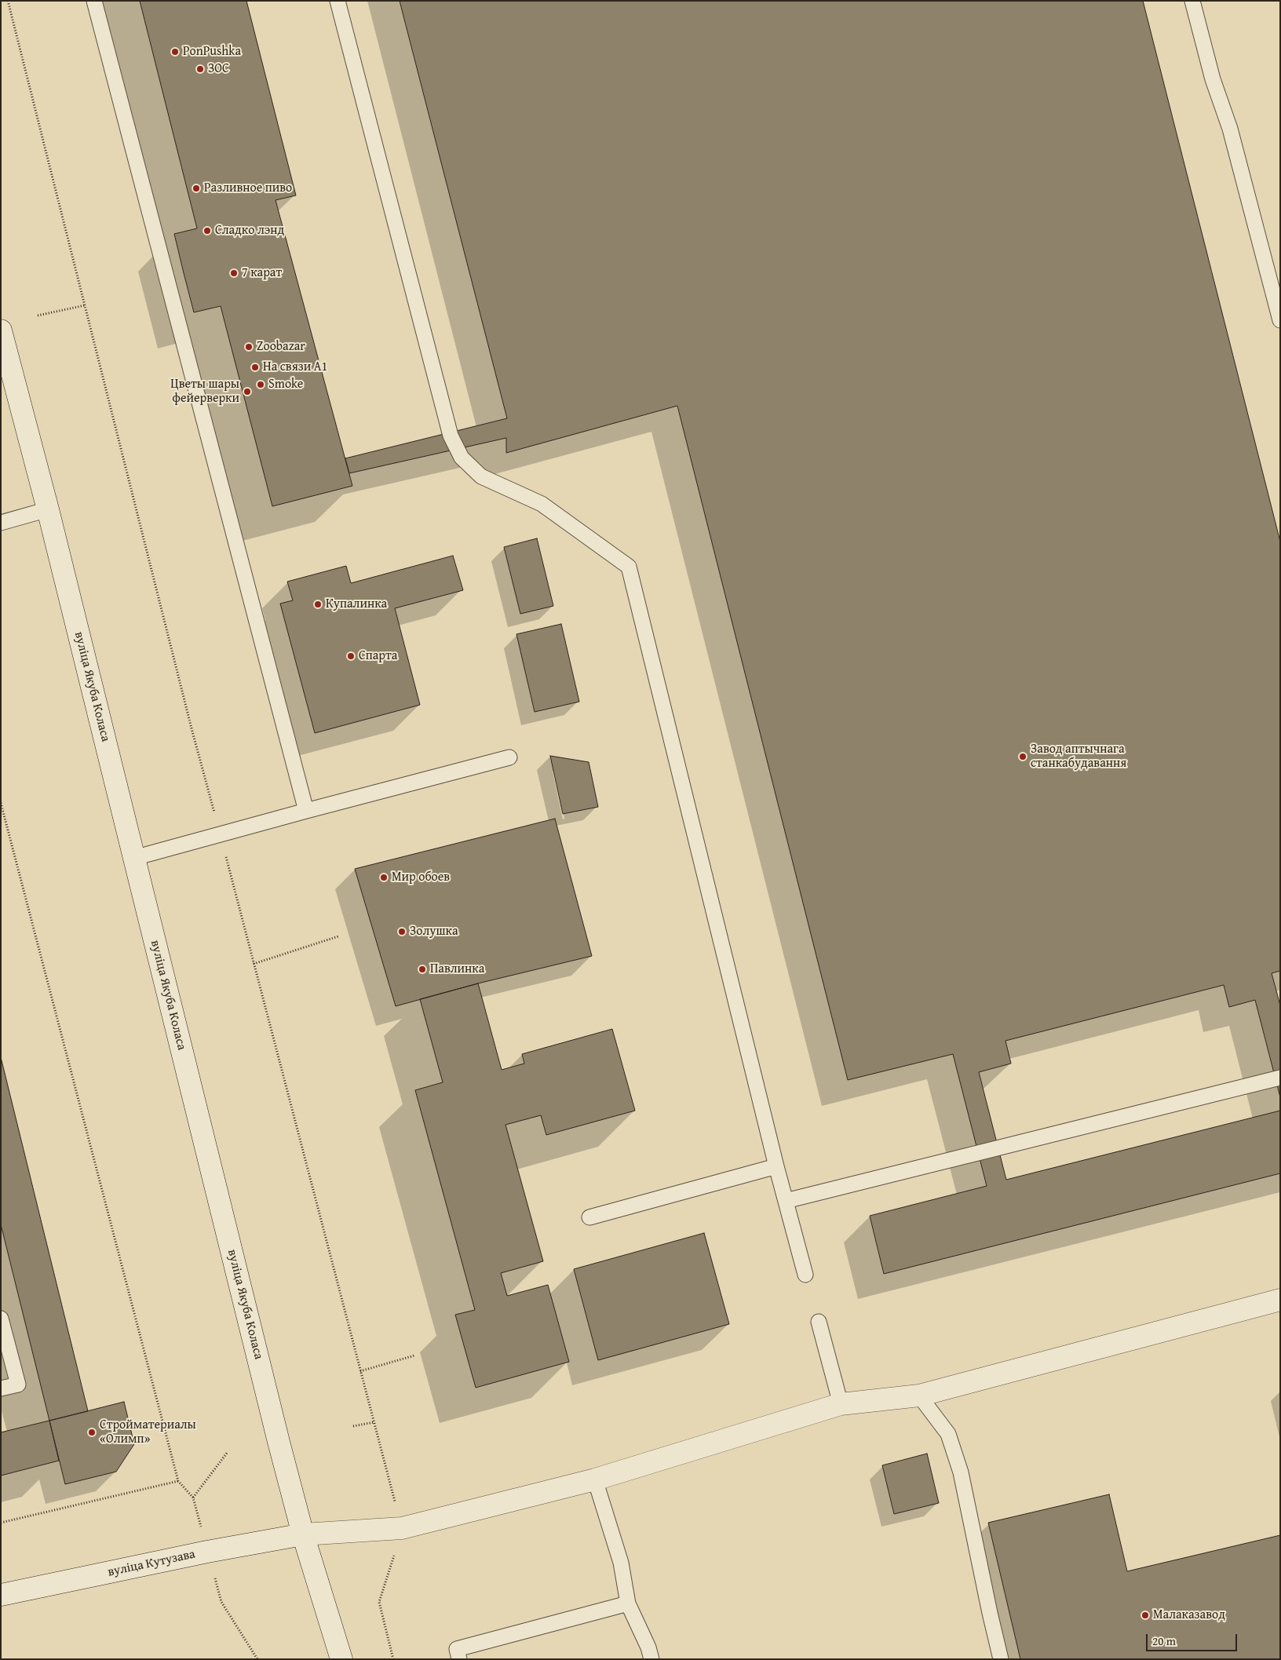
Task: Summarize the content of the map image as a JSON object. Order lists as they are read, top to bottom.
{
  "streets": {
    "main road": ["вуліца Якуба Коласа", "вуліца Кутузава"]
  },
  "crossings": [
    ["вуліца Якуба Коласа", "вуліца Кутузава"]
  ],
  "places": [
    "PonPushka",
    "ЗОС",
    "Разливное пиво",
    "Сладко лэнд",
    "7 карат",
    "Zoobazar",
    "На связи А1",
    "Smoke",
    "Цветы шары фейерверки",
    "Купалинка",
    "Спарта",
    "Завод аптычнага станкабудавання",
    "Мир обоев",
    "Золушка",
    "Павлинка",
    "Стройматериалы «Олимп»",
    "Малаказавод"
  ],
  "scale_bar": "20 m"
}
